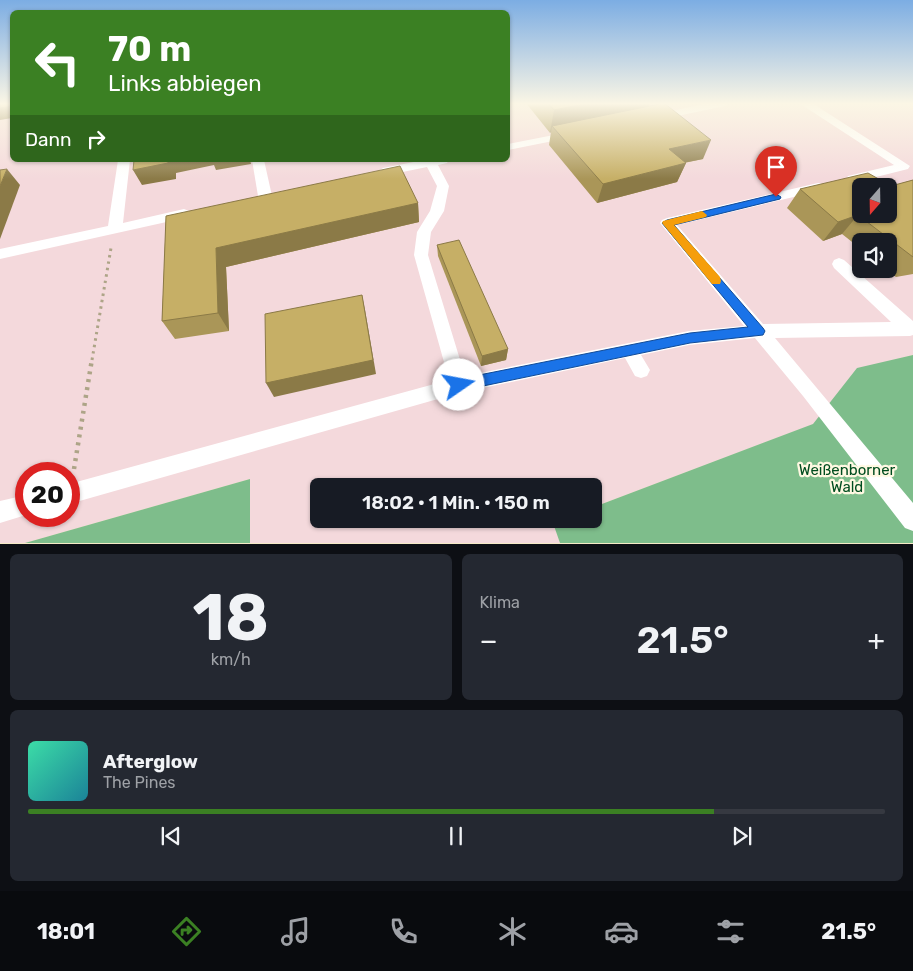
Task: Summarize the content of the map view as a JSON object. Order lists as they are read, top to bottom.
{
  "parks": ["Weißenborner Wald"],
  "north": "bottom",
  "page": {
    "turn": ["70 m", "Links abbiegen"],
    "then": "Dann",
    "limit": "20",
    "trip": "18:02 · 1 Min. · 150 m",
    "tile": [
      ["18", "km/h"],
      "Klima"
    ],
    "heat": ["−", "21.5°", "+"],
    "song": ["Afterglow", "The Pines"],
    "tabs": ["18:01", "21.5°"]
  }
}
